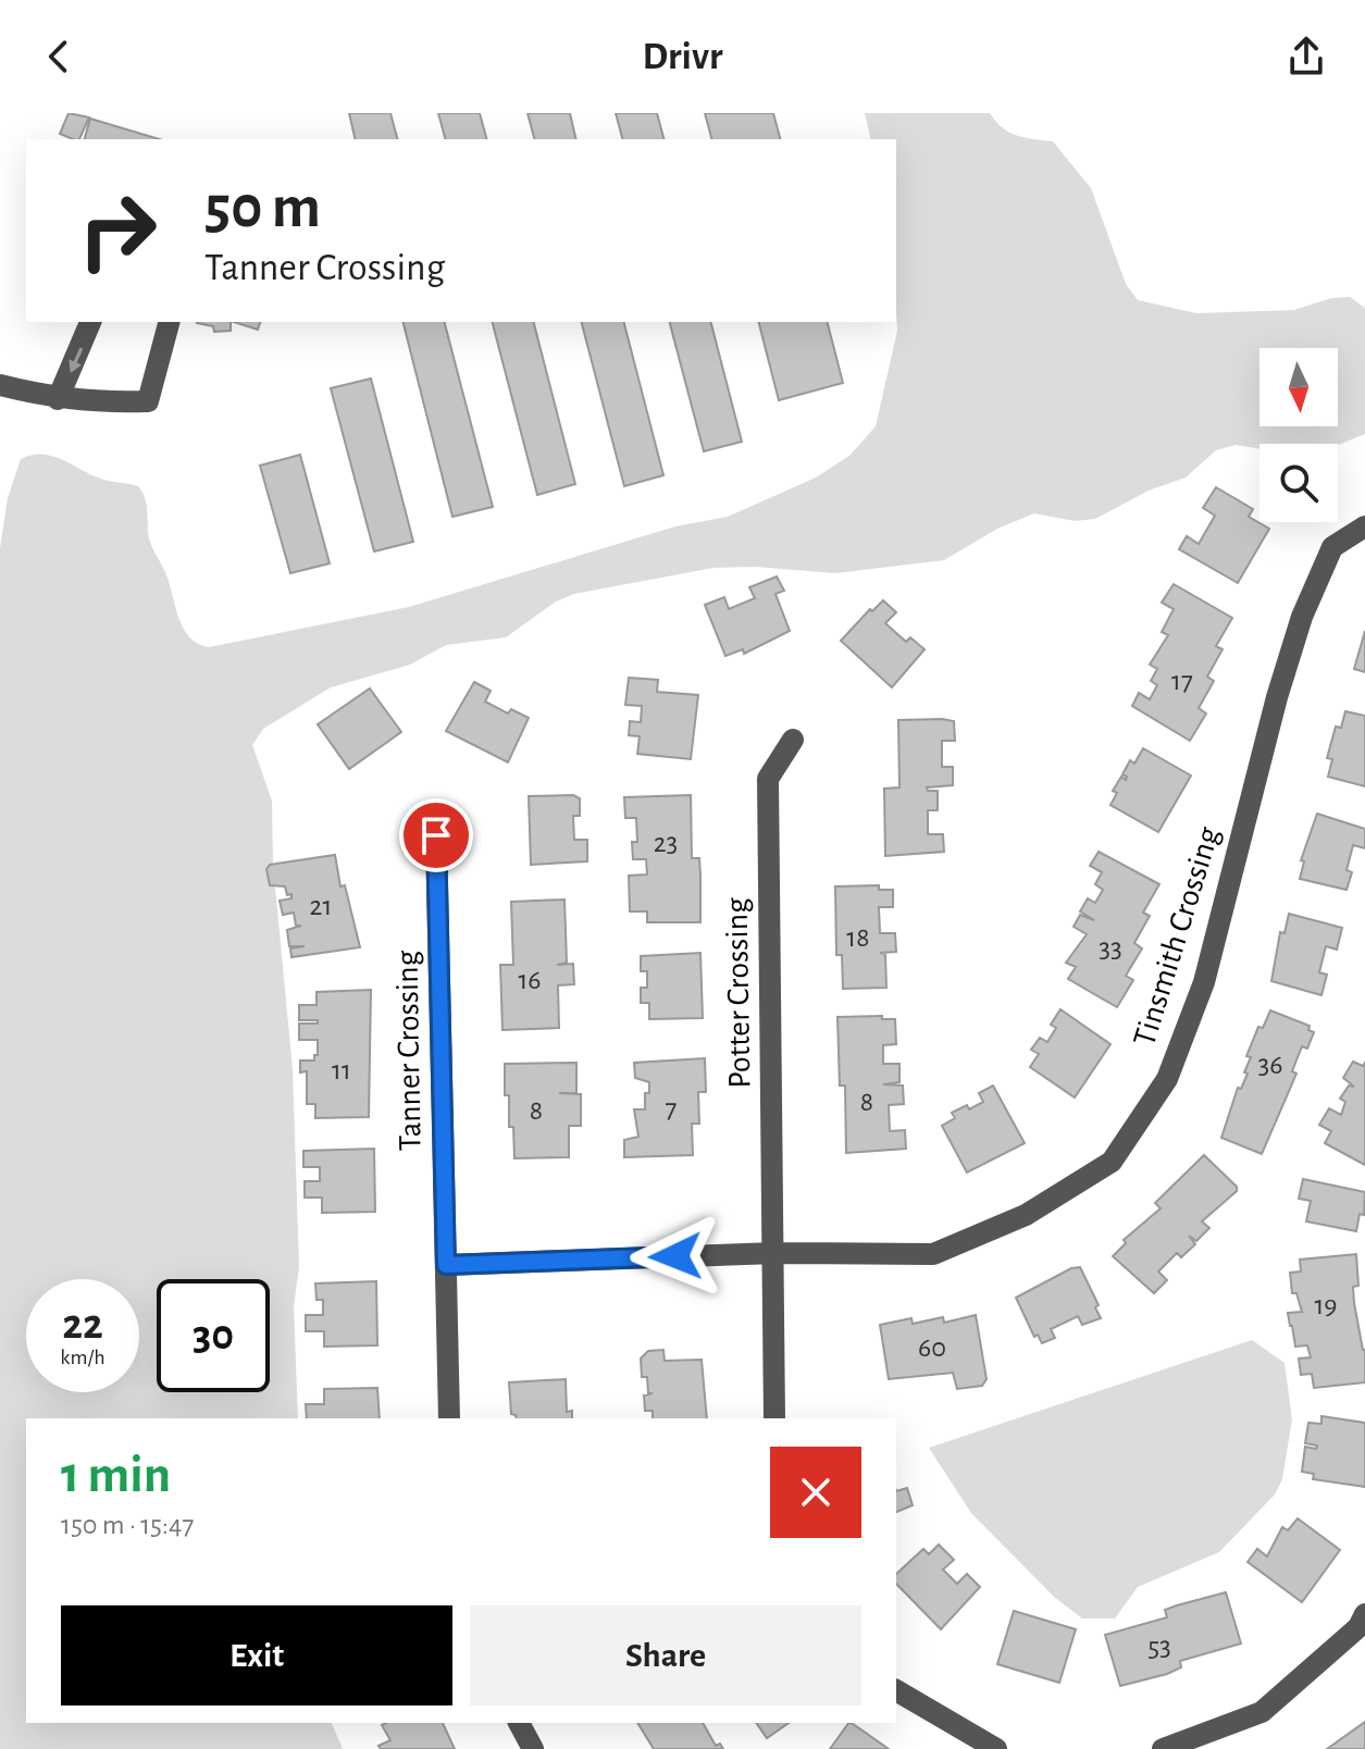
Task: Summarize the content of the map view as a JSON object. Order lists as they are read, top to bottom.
{
  "streets": {
    "street": ["Tinsmith Crossing", "Potter Crossing", "Tanner Crossing"]
  },
  "crossings": [
    ["Tinsmith Crossing", "Potter Crossing"],
    ["Tinsmith Crossing", "Tanner Crossing"]
  ],
  "house_numbers": [
    "17",
    "23",
    "21",
    "18",
    "33",
    "16",
    "36",
    "11",
    "8",
    "7",
    "8",
    "19",
    "60",
    "53"
  ],
  "north": "bottom",
  "page": {
    "header": "Drivr",
    "turn": ["50 m", "Tanner Crossing"],
    "speed": "22 km/h",
    "limit": "30",
    "heading": ["1 min", "150 m · 15:47"],
    "buttons": ["Exit", "Share"]
  }
}
